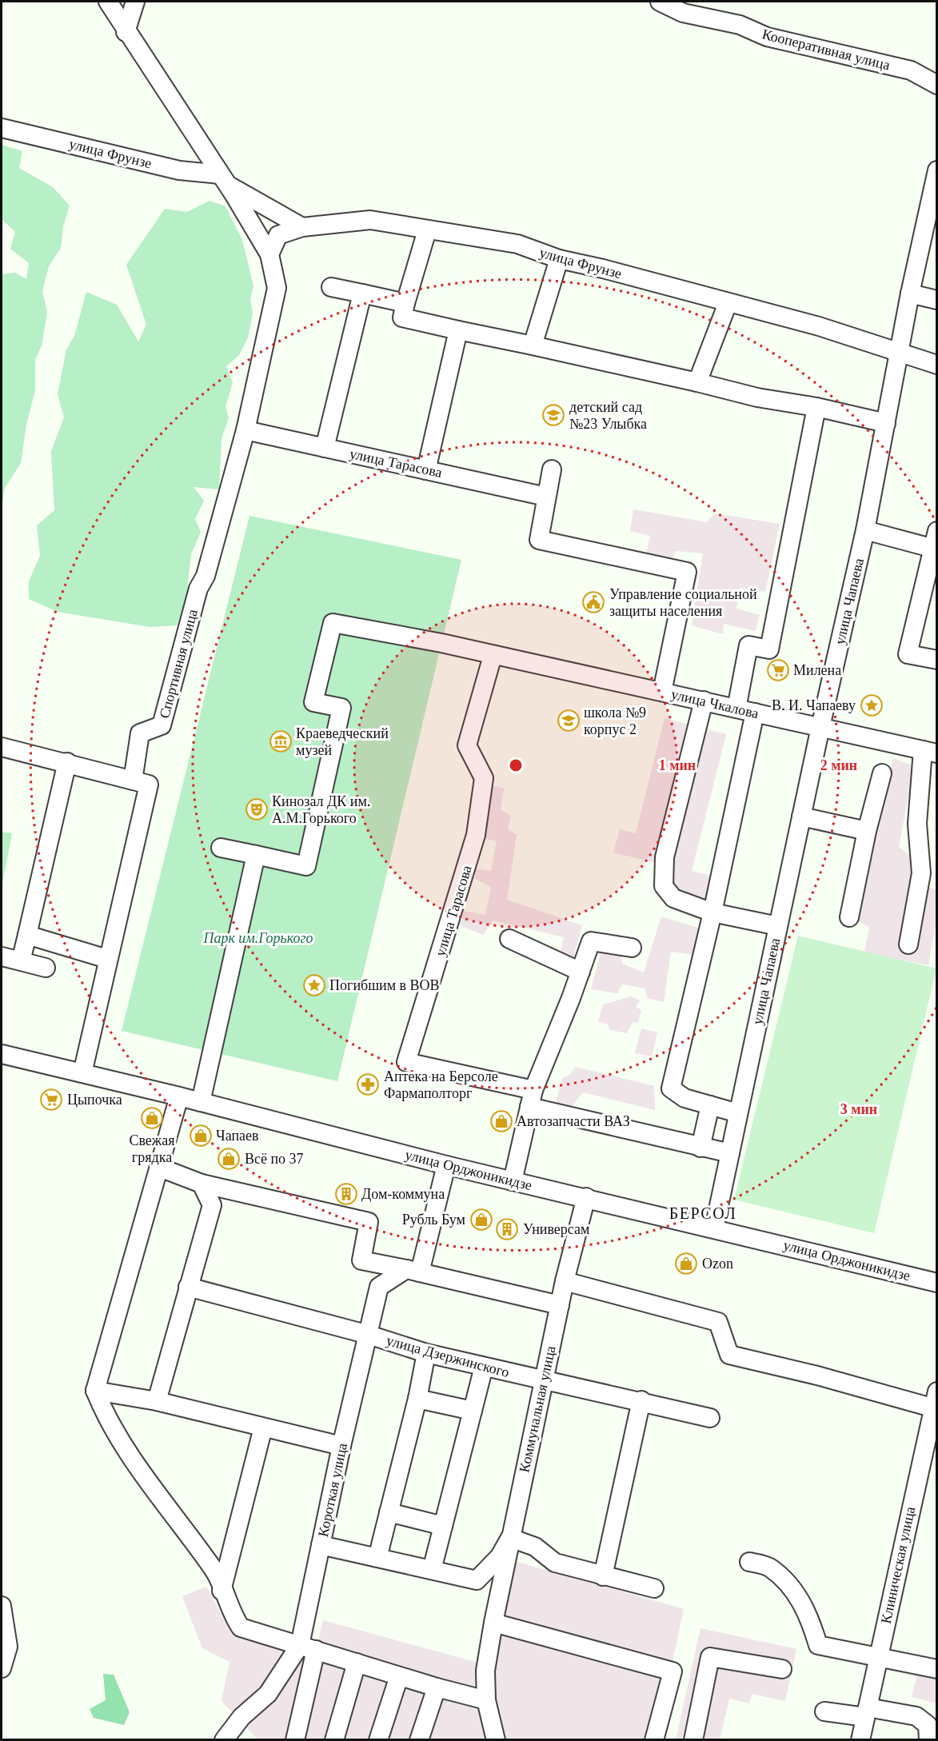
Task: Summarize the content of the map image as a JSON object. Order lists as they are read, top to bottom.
{
  "streets": {
    "street": [
      "Кооперативная улица",
      "улица Фрунзе",
      "улица Тарасова",
      "улица Чапаева",
      "Спортивная улица",
      "улица Чкалова",
      "улица Орджоникидзе",
      "улица Дзержинского",
      "Коммунальная улица",
      "Короткая улица",
      "Клиническая улица"
    ]
  },
  "crossings": [
    ["улица Фрунзе", "улица Чапаева"],
    ["улица Фрунзе", "Спортивная улица"],
    ["улица Тарасова", "Спортивная улица"],
    ["улица Тарасова", "улица Чкалова"],
    ["улица Чапаева", "улица Чкалова"],
    ["улица Чапаева", "улица Орджоникидзе"],
    ["улица Орджоникидзе", "Коммунальная улица"],
    ["улица Дзержинского", "Коммунальная улица"],
    ["улица Дзержинского", "Короткая улица"]
  ],
  "districts": ["БЕРСОЛ"],
  "parks": ["Парк им.Горького"],
  "places": {
    "school or university": ["детский сад №23 Улыбка", "школа №9 корпус 2"],
    "public building": ["Управление социальной защиты населения"],
    "supermarket": ["Милена", "Цыпочка"],
    "place": ["В. И. Чапаеву", "Погибшим в ВОВ"],
    "museum": ["Краеведческий музей"],
    "theatre": ["Кинозал ДК им. А.М.Горького"],
    "pharmacy": ["Аптека на Берсоле Фармаполторг"],
    "shop": [
      "Свежая грядка",
      "Автозапчасти ВАЗ",
      "Чапаев",
      "Всё по 37",
      "Рубль Бум",
      "Ozon"
    ],
    "building": ["Дом-коммуна", "Универсам"]
  },
  "rings": ["1 мин", "2 мин", "3 мин"]
}
